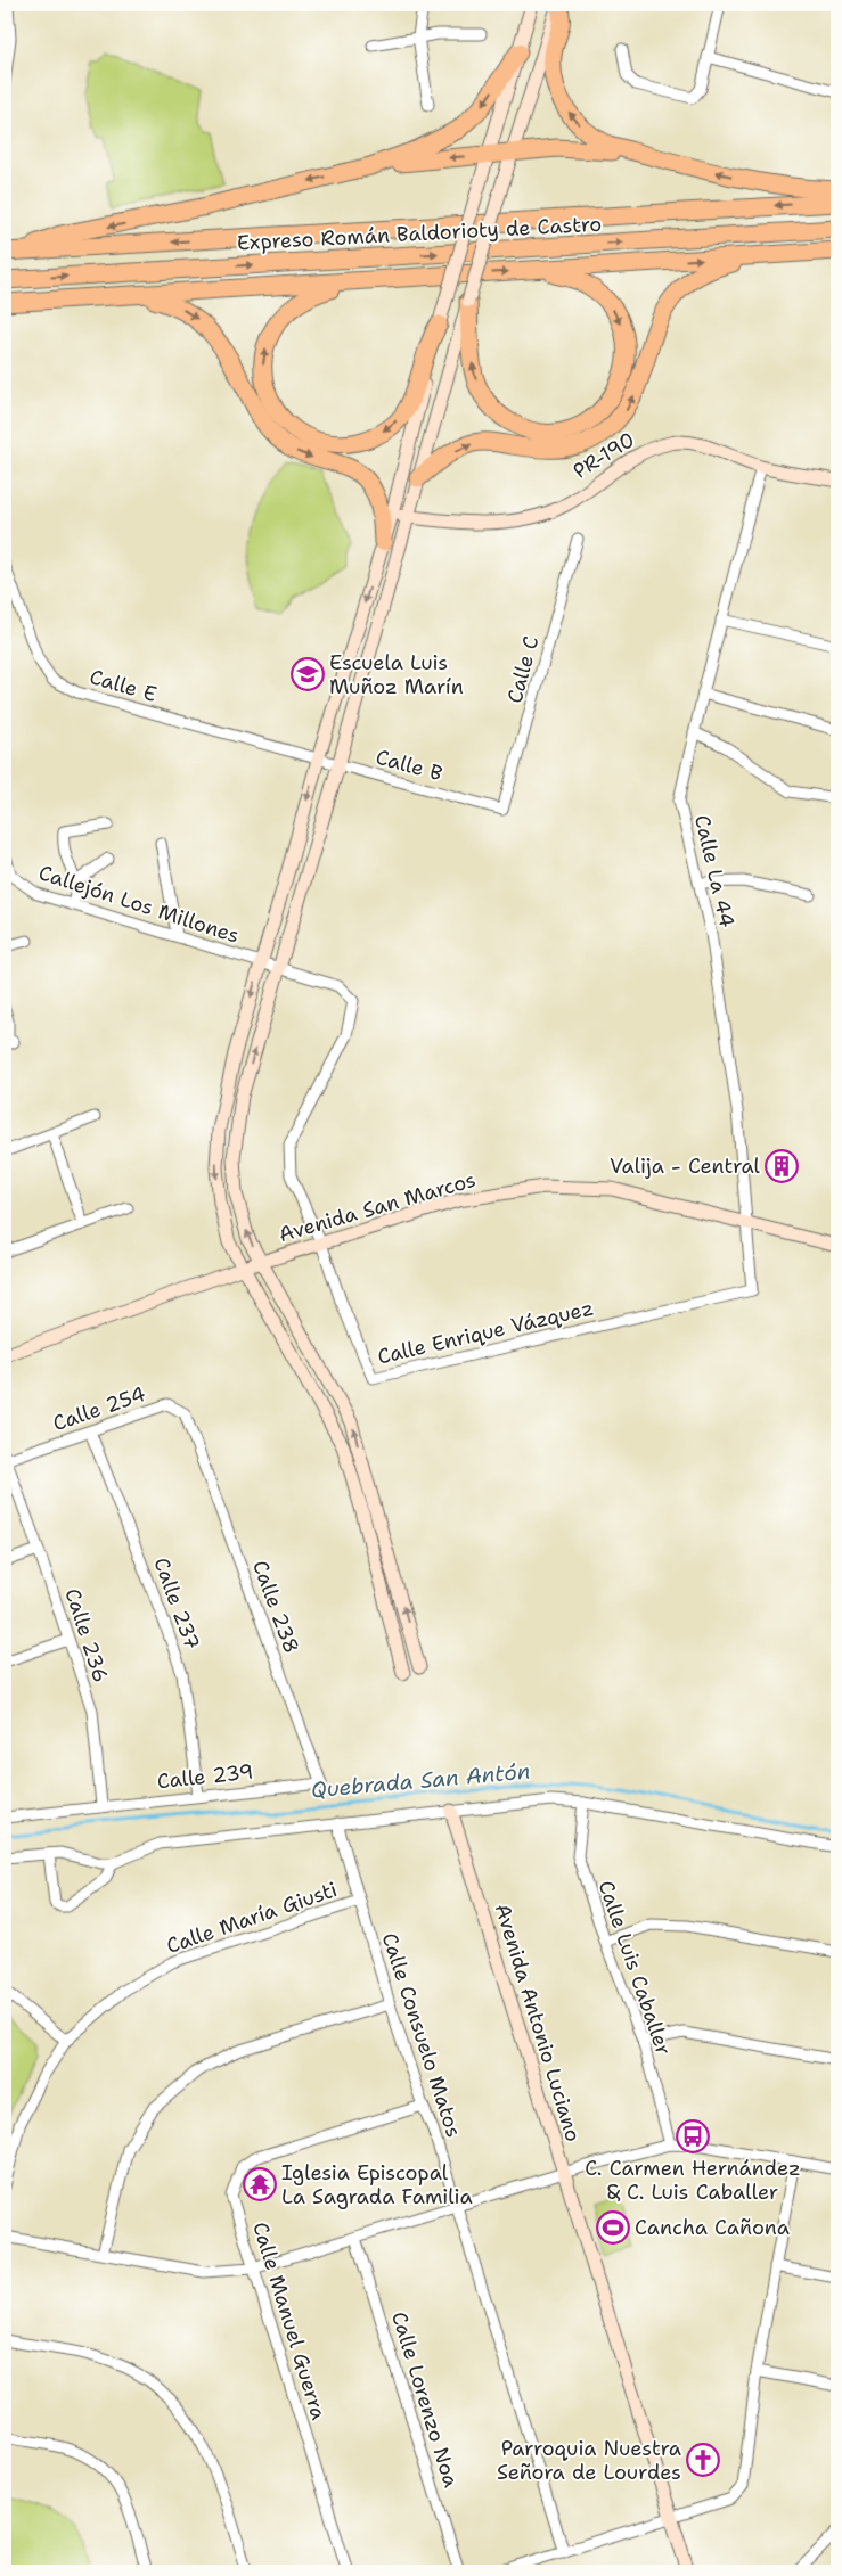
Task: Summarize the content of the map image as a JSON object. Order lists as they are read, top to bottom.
{
  "streets": {
    "highway": ["Expreso Román Baldorioty de Castro"],
    "main road": ["PR-190", "Avenida San Marcos", "Avenida Antonio Luciano"],
    "street": [
      "Calle C",
      "Calle E",
      "Calle B",
      "Calle La 44",
      "Callejón Los Millones",
      "Calle Enrique Vázquez",
      "Calle 254",
      "Calle 237",
      "Calle 238",
      "Calle 236",
      "Calle 239",
      "Calle María Giusti",
      "Calle Luis Caballer",
      "Calle Consuelo Matos",
      "Calle Manuel Guerra",
      "Calle Lorenzo Noa"
    ]
  },
  "crossings": [
    ["PR-190", "Calle La 44"],
    ["Calle C", "Calle B"],
    ["Calle E", "Calle B"],
    ["Calle La 44", "Avenida San Marcos"],
    ["Calle La 44", "Calle Enrique Vázquez"],
    ["Callejón Los Millones", "Calle Enrique Vázquez"],
    ["Avenida San Marcos", "Calle Enrique Vázquez"],
    ["Calle 254", "Calle 237"],
    ["Calle 254", "Calle 238"],
    ["Calle 254", "Calle 236"],
    ["Calle 237", "Calle 239"],
    ["Calle 238", "Calle 239"],
    ["Calle 236", "Calle 239"],
    ["Calle María Giusti", "Calle Consuelo Matos"],
    ["Calle Consuelo Matos", "Calle Manuel Guerra"]
  ],
  "water": ["Quebrada San Antón"],
  "places": {
    "school or university": ["Escuela Luis Muñoz Marín"],
    "building": ["Valija - Central"],
    "bus stop": ["C. Carmen Hernández & C. Luis Caballer"],
    "temple": ["Iglesia Episcopal La Sagrada Familia"],
    "sports": ["Cancha Cañona"],
    "church": ["Parroquia Nuestra Señora de Lourdes"]
  }
}
